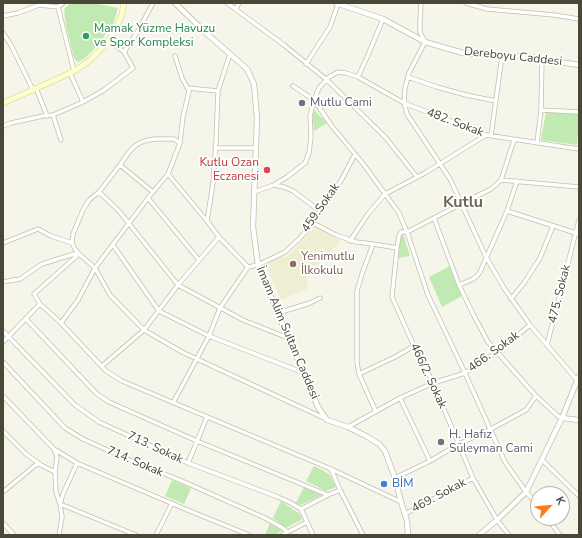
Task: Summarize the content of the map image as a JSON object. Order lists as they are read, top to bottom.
{
  "streets": {
    "street": [
      "Dereboyu Caddesi",
      "482. Sokak",
      "459.Sokak",
      "475. Sokak",
      "İmam Alim Sultan Caddesi",
      "466. Sokak",
      "466/2. Sokak",
      "713. Sokak",
      "714. Sokak",
      "469. Sokak"
    ]
  },
  "crossings": [
    ["459.Sokak", "İmam Alim Sultan Caddesi"],
    ["475. Sokak", "466. Sokak"],
    ["466. Sokak", "466/2. Sokak"],
    ["466/2. Sokak", "469. Sokak"]
  ],
  "districts": ["Kutlu"],
  "places": [
    "Mamak Yüzme Havuzu ve Spor Kompleksi",
    "Mutlu Cami",
    "Kutlu Ozan Eczanesi",
    "Yenimutlu İlkokulu",
    "H. Hafız Süleyman Cami",
    "BİM"
  ],
  "north": "top right"
}
